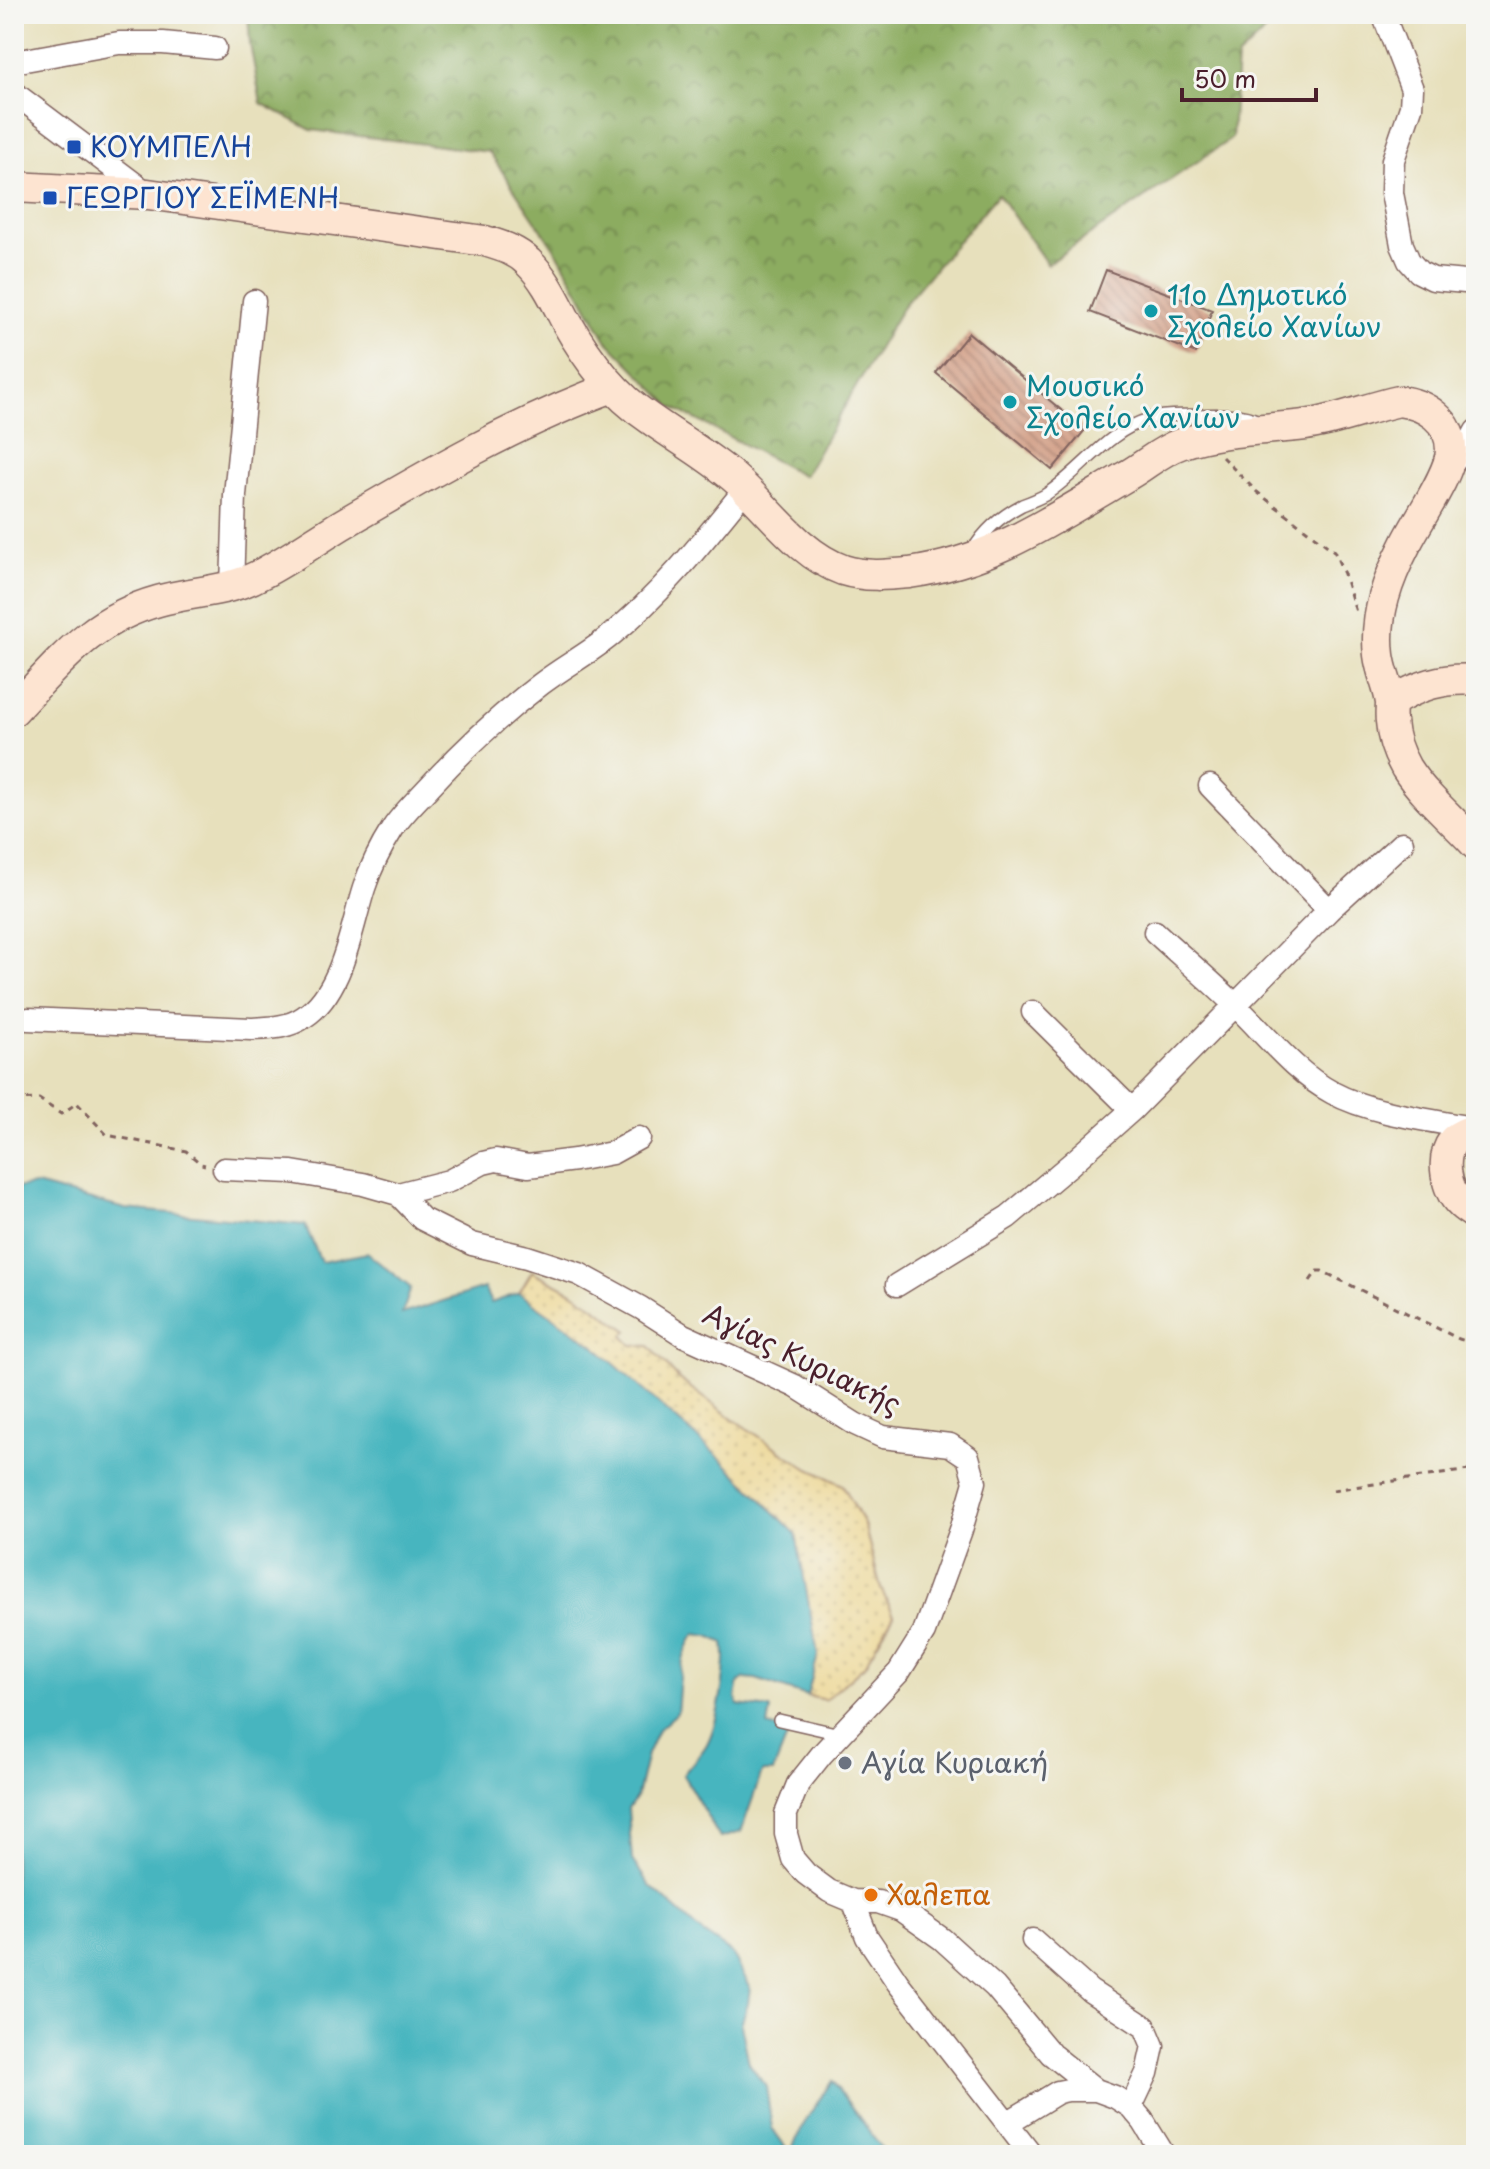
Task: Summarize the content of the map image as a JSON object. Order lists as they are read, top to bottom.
{
  "streets": {
    "street": ["Αγίας Κυριακής"]
  },
  "places": {
    "transit": ["ΚΟΥΜΠΕΛΗ", "ΓΕΩΡΓΙΟΥ ΣΕΪΜΕΝΗ"],
    "other": [
      "11o Δημοτικό Σχολείο Χανίων",
      "Μουσικό Σχολείο Χανίων",
      "Αγία Κυριακή",
      "Χαλεπα"
    ]
  },
  "scale_bar": "50 m"
}
